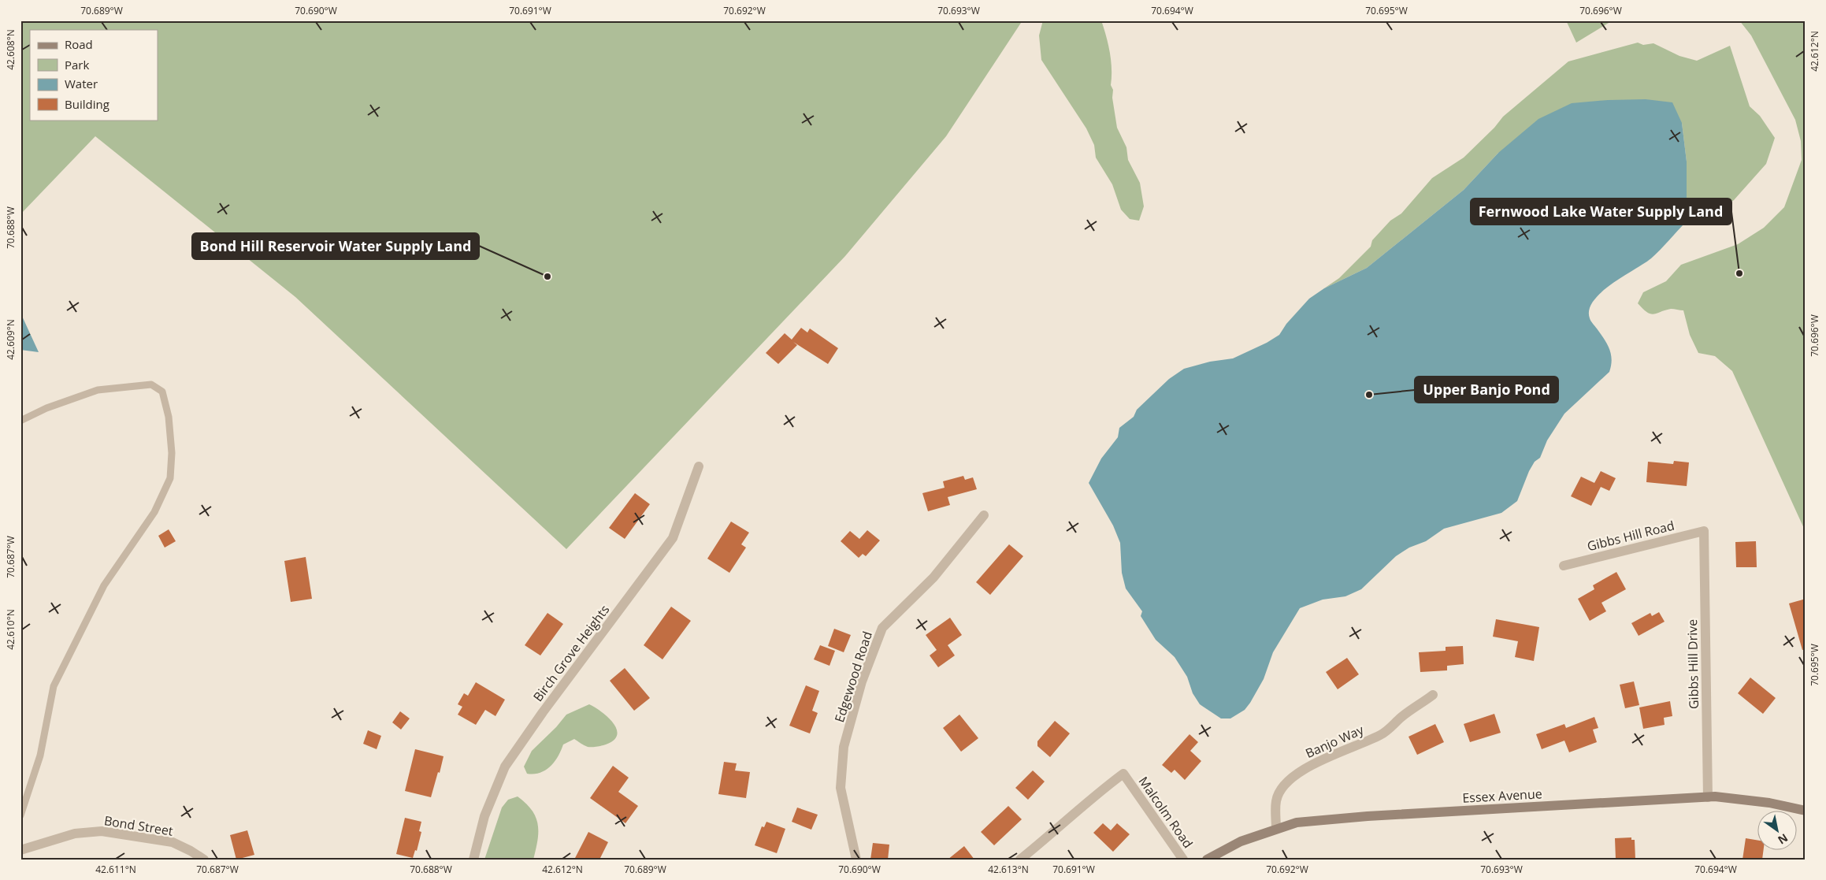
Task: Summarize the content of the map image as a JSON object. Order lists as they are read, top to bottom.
{
  "streets": {
    "street": [
      "Gibbs Hill Road",
      "Birch Grove Heights",
      "Gibbs Hill Drive",
      "Edgewood Road",
      "Banjo Way",
      "Essex Avenue",
      "Malcolm Road",
      "Bond Street"
    ]
  },
  "crossings": [
    ["Gibbs Hill Road", "Gibbs Hill Drive"],
    ["Gibbs Hill Drive", "Essex Avenue"],
    ["Banjo Way", "Essex Avenue"]
  ],
  "places": ["Fernwood Lake Water Supply Land", "Bond Hill Reservoir Water Supply Land", "Upper Banjo Pond"],
  "legend": [
    "Road",
    "Park",
    "Water",
    "Building"
  ],
  "north": "bottom right",
  "coordinates": [
    "70.689°W",
    "70.690°W",
    "70.691°W",
    "70.692°W",
    "70.693°W",
    "70.694°W",
    "70.695°W",
    "70.696°W",
    "42.608°N",
    "42.612°N",
    "70.688°W",
    "42.609°N",
    "70.687°W",
    "42.610°N",
    "42.611°N",
    "42.613°N"
  ]
}
